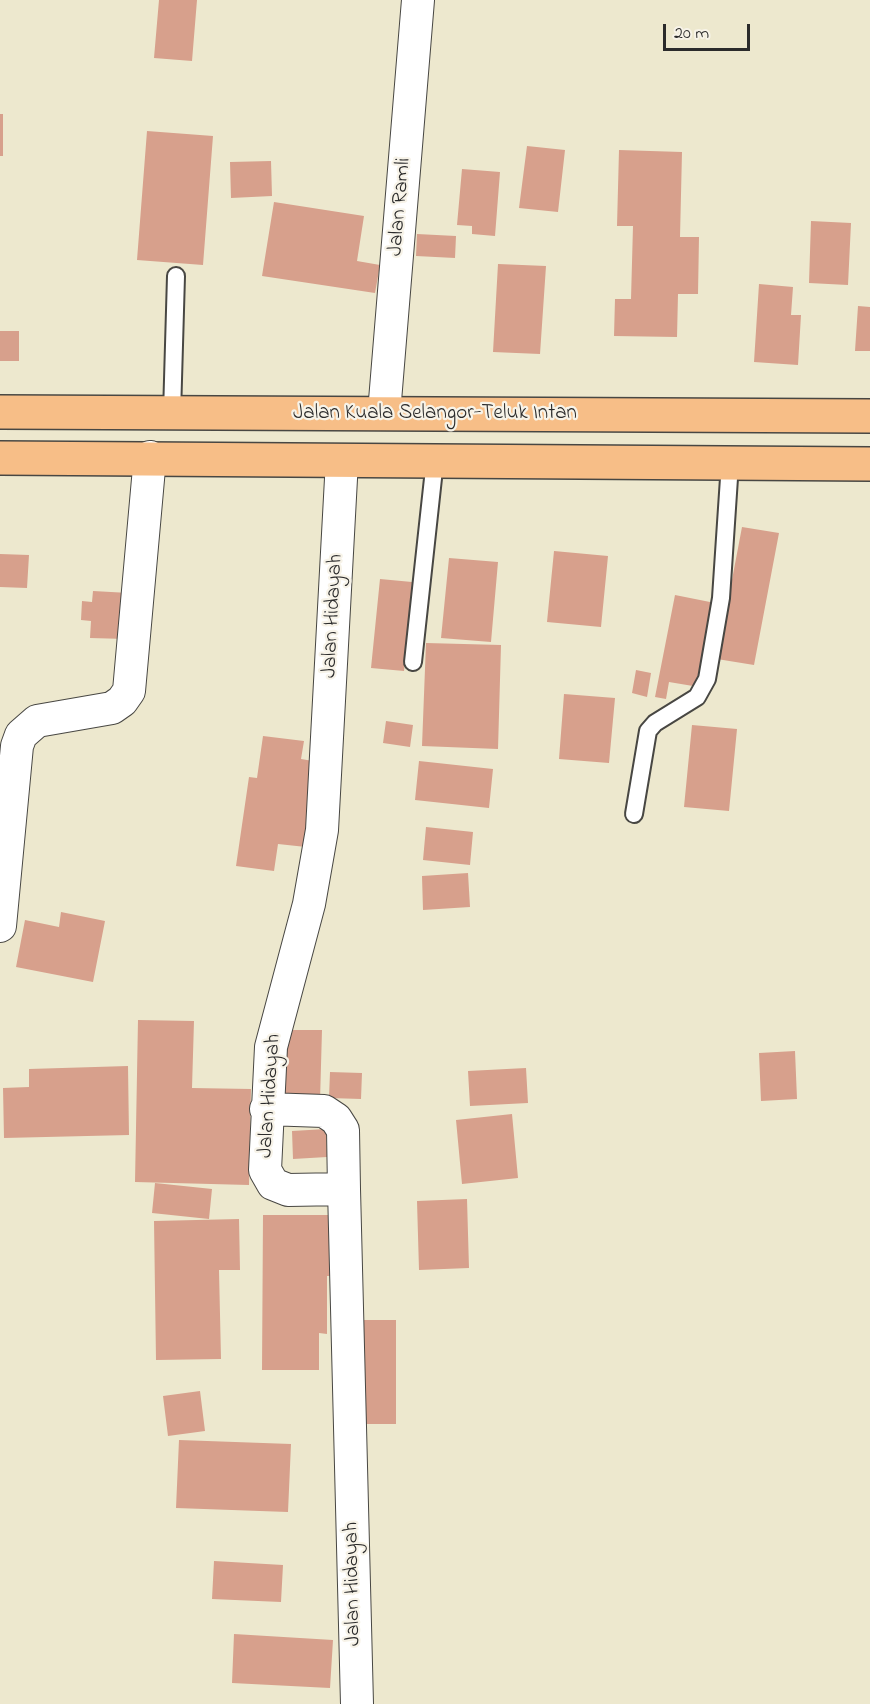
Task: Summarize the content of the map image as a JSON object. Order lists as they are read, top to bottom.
{
  "streets": {
    "highway": ["Jalan Kuala Selangor-Teluk Intan"],
    "street": ["Jalan Ramli", "Jalan Hidayah"]
  },
  "crossings": [
    ["Jalan Ramli", "Jalan Kuala Selangor-Teluk Intan"]
  ],
  "scale_bar": "20 m"
}
